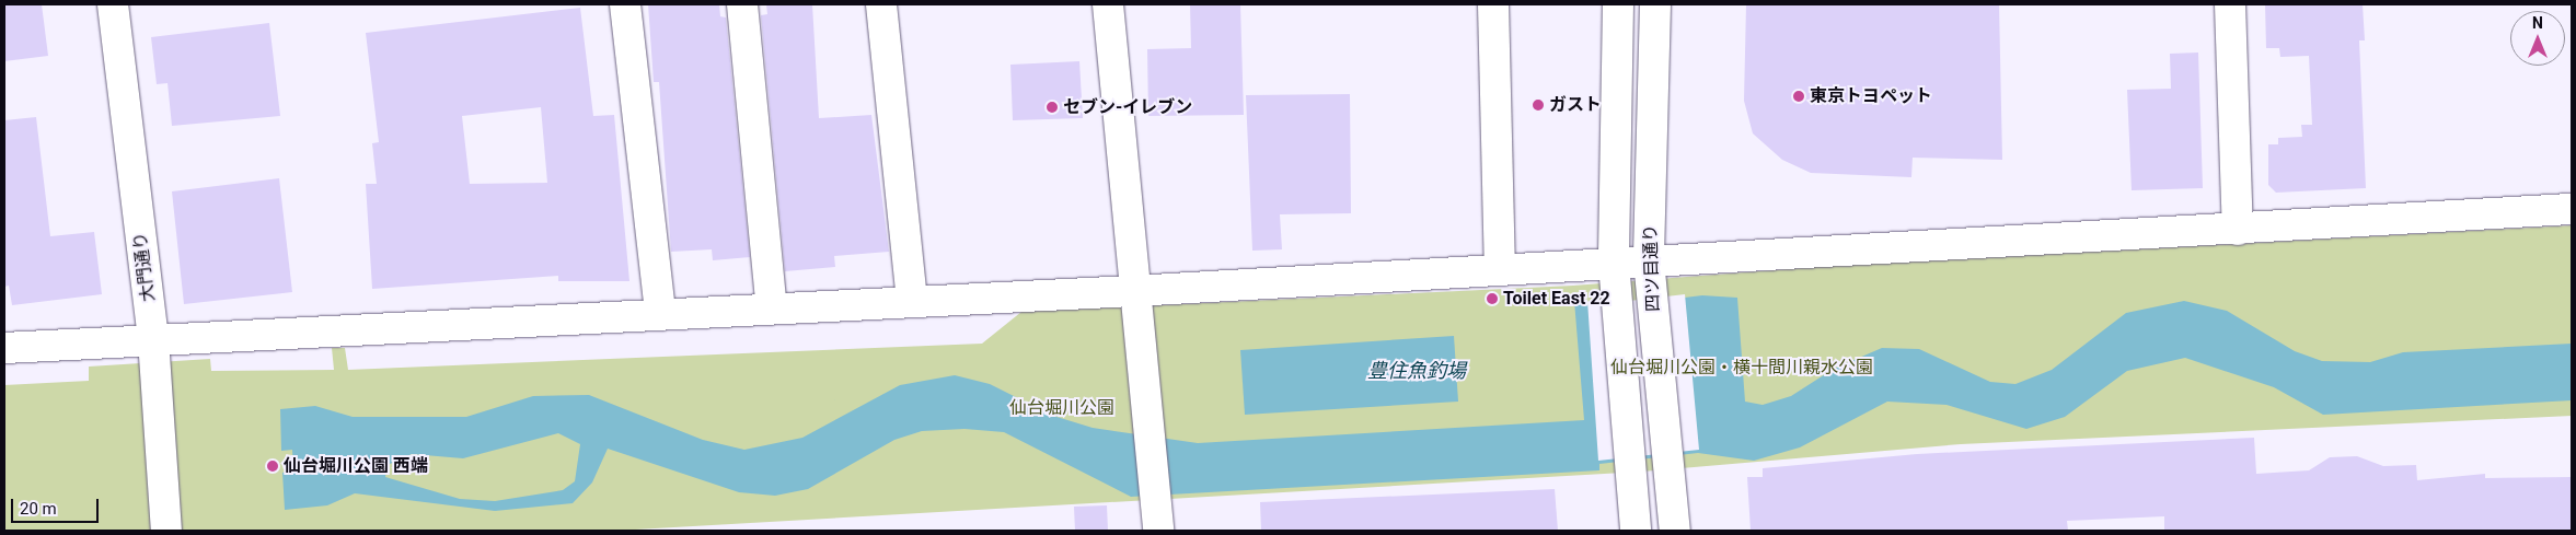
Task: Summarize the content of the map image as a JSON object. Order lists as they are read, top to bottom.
{
  "streets": {
    "street": ["大門通り", "四ツ目通り"]
  },
  "water": ["豊住魚釣場"],
  "parks": ["仙台堀川公園・横十間川親水公園", "仙台堀川公園"],
  "places": [
    "東京トヨペット",
    "ガスト",
    "セブン-イレブン",
    "Toilet East 22",
    "仙台堀川公園 西端"
  ],
  "scale_bar": "20 m",
  "north": "top"
}
